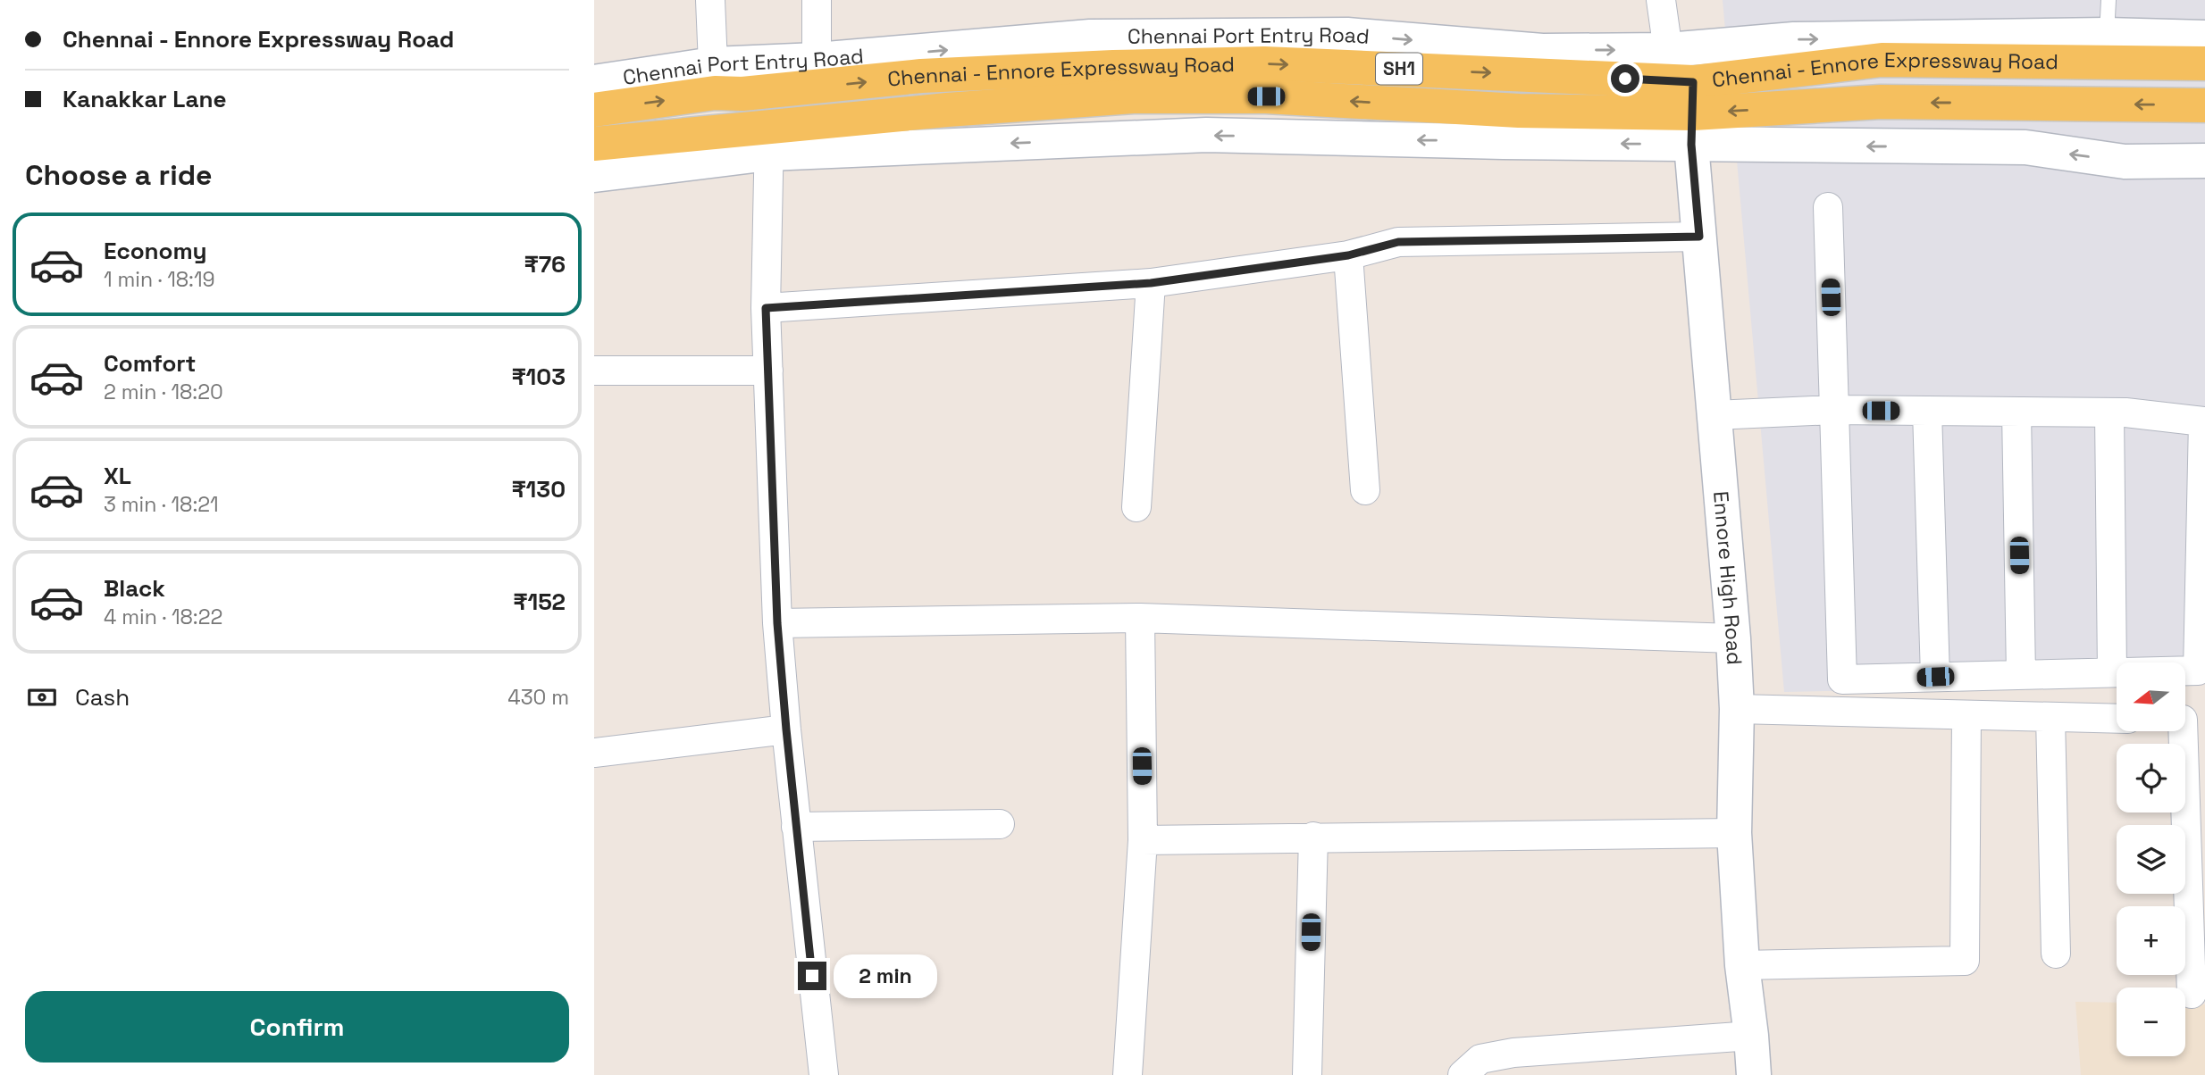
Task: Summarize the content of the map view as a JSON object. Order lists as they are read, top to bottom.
{
  "streets": {
    "main road": [
      "Chennai Port Entry Road",
      "SH1",
      "Chennai - Ennore Expressway Road",
      "Ennore High Road"
    ]
  },
  "crossings": [
    ["Chennai Port Entry Road", "Chennai - Ennore Expressway Road"],
    ["Chennai - Ennore Expressway Road", "Ennore High Road"]
  ],
  "north": "left",
  "page": {
    "banner": ["Chennai - Ennore Expressway Road", "Kanakkar Lane"],
    "heading": "Choose a ride",
    "list": [
      {
        "name": "Economy",
        "note": "1 min · 18:19",
        "value": "₹76"
      },
      {
        "name": "Comfort",
        "note": "2 min · 18:20",
        "value": "₹103"
      },
      {
        "name": "XL",
        "note": "3 min · 18:21",
        "value": "₹130"
      },
      {
        "name": "Black",
        "note": "4 min · 18:22",
        "value": "₹152"
      }
    ],
    "pay": ["Cash", "430 m"],
    "map_buttons": ["+", "−"],
    "bubble": "2 min",
    "buttons": "Confirm"
  }
}
